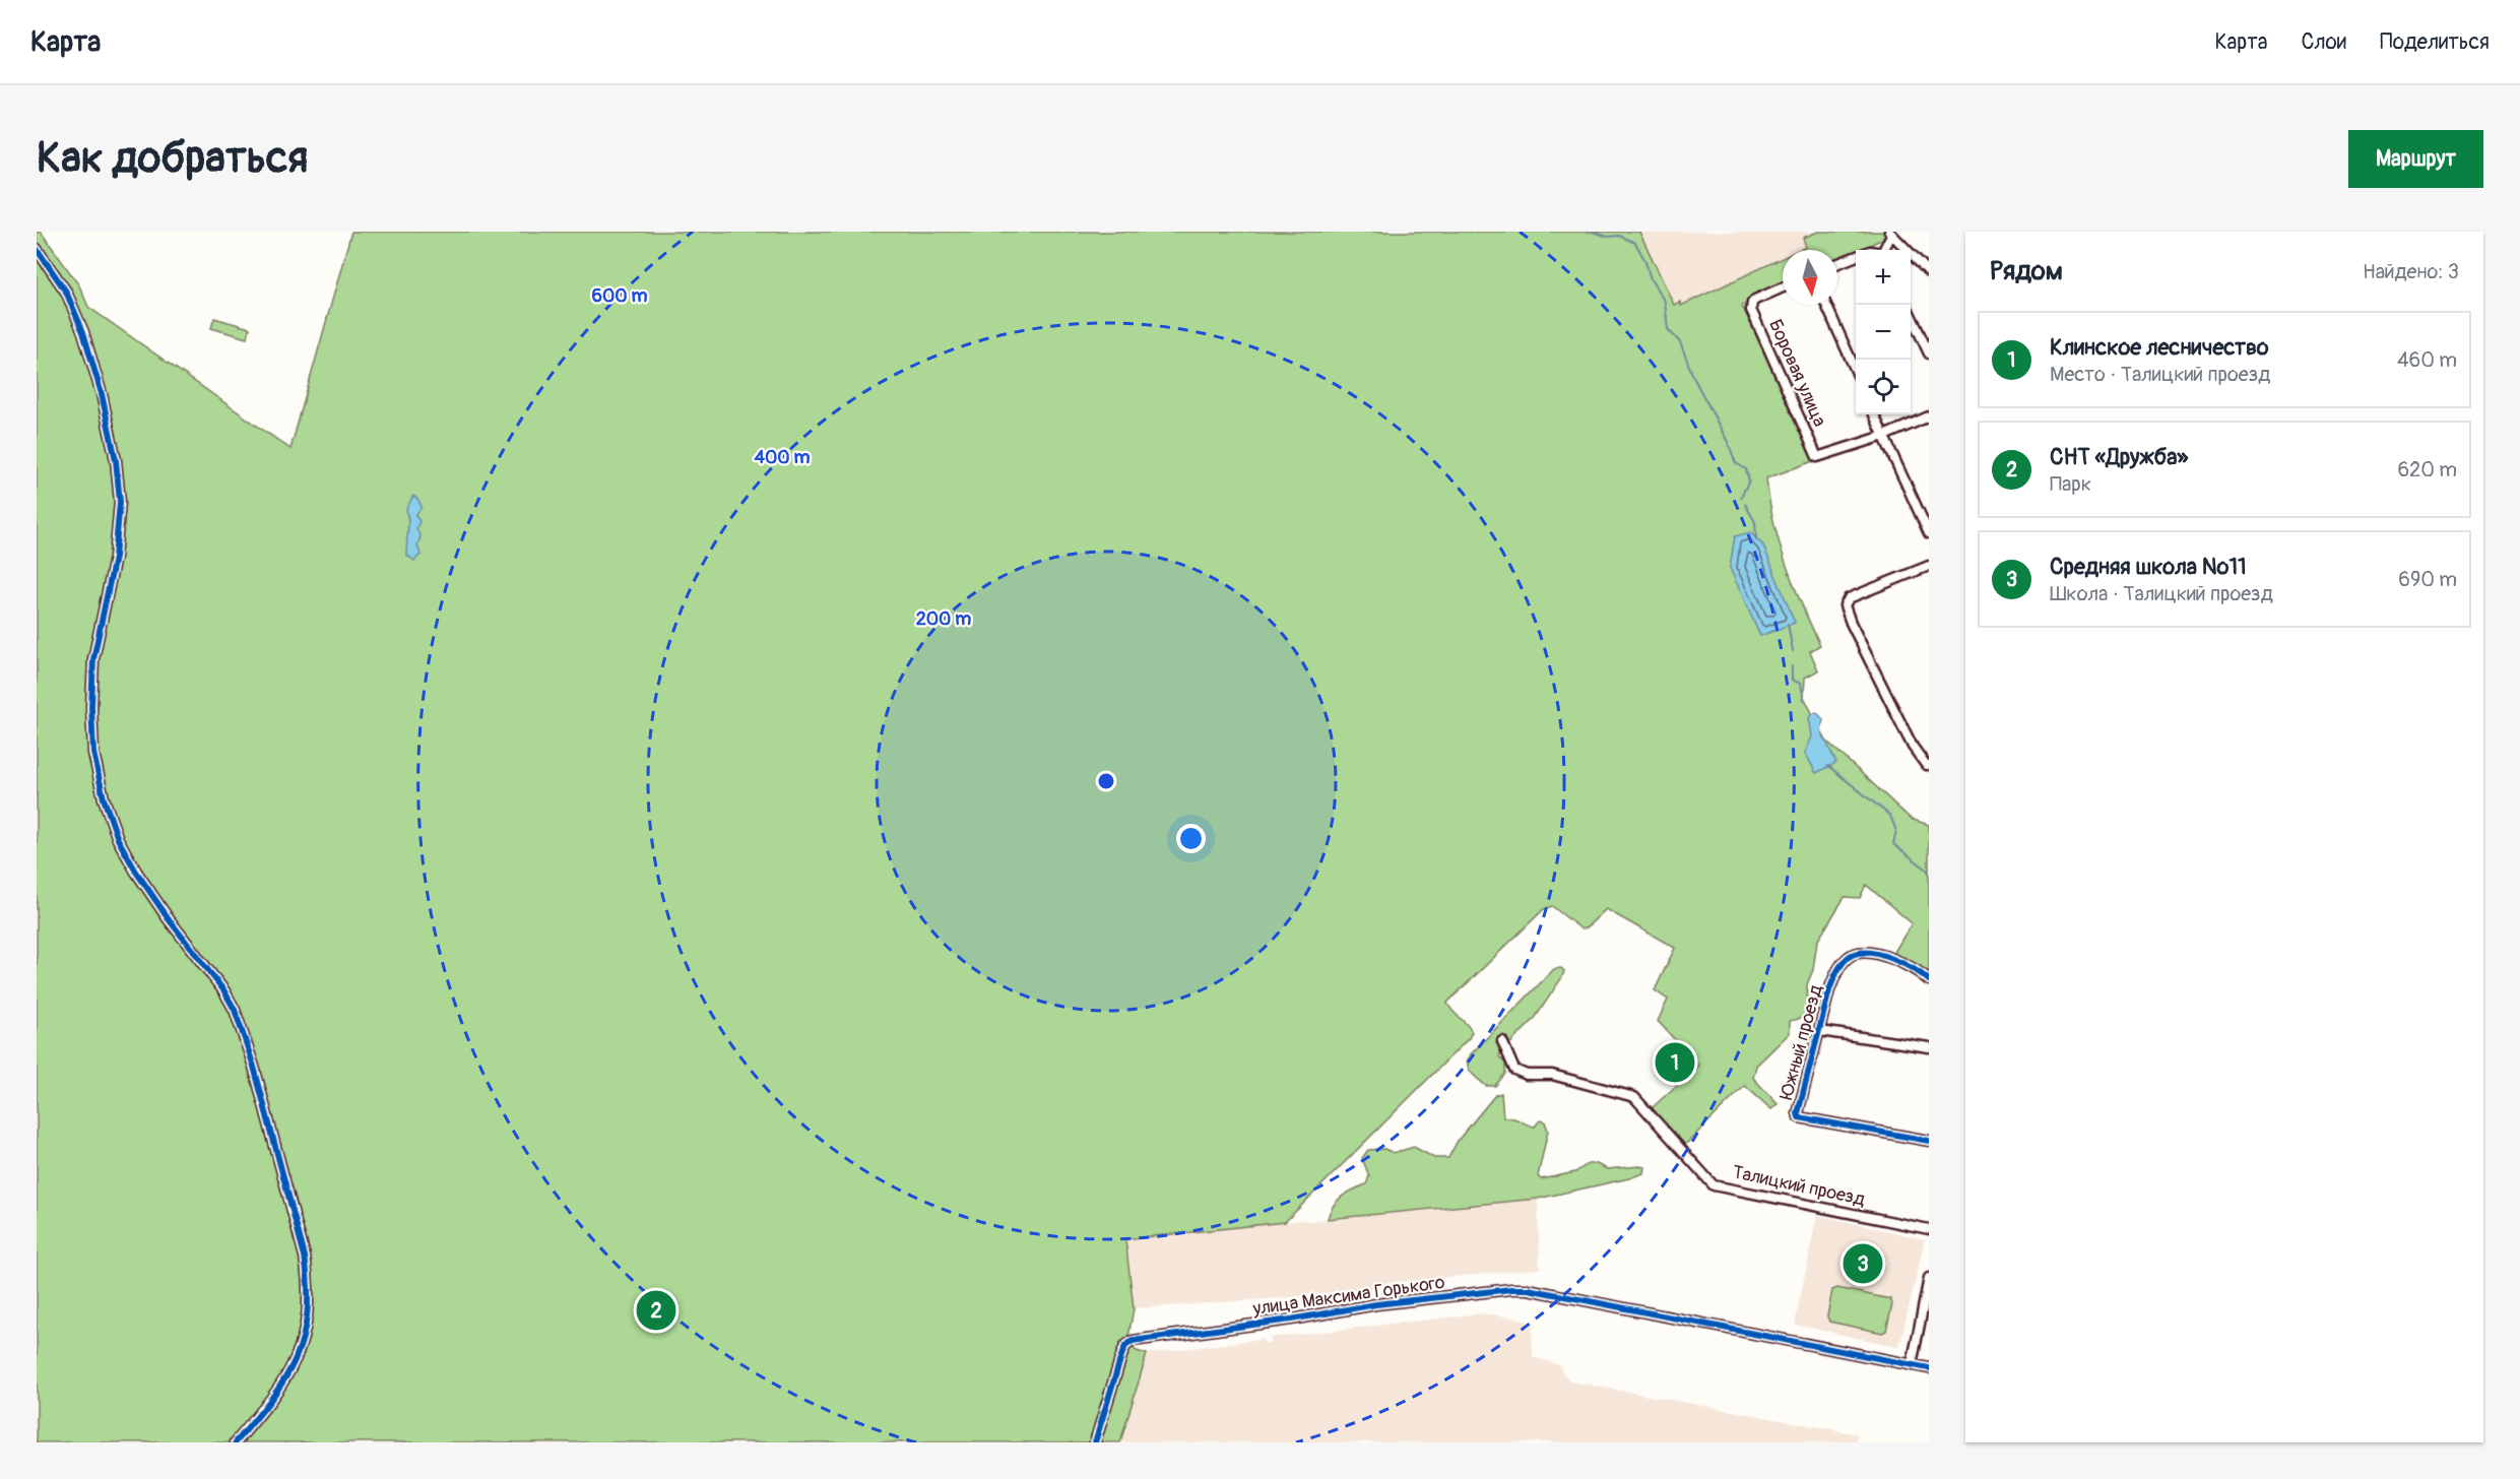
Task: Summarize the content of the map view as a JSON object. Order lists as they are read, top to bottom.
{
  "streets": {
    "street": [
      "Боровая улица",
      "Южный проезд",
      "Талицкий проезд",
      "улица Максима Горького"
    ]
  },
  "north": "bottom",
  "page": {
    "header": "Карта",
    "nav": ["Карта", "Слои", "Поделиться"],
    "buttons": "Маршрут",
    "title": "Как добраться",
    "heading": ["Рядом", "Найдено: 3"],
    "map_buttons": ["+", "−"],
    "list": [
      {
        "mark": "1",
        "name": "Клинское лесничество",
        "note": "Место · Талицкий проезд",
        "value": "460 m"
      },
      {
        "mark": "2",
        "name": "СНТ «Дружба»",
        "note": "Парк",
        "value": "620 m"
      },
      {
        "mark": "3",
        "name": "Средняя школа №11",
        "note": "Школа · Талицкий проезд",
        "value": "690 m"
      }
    ],
    "pins": ["1", "3", "2"]
  },
  "rings": ["600 m", "400 m", "200 m"]
}
